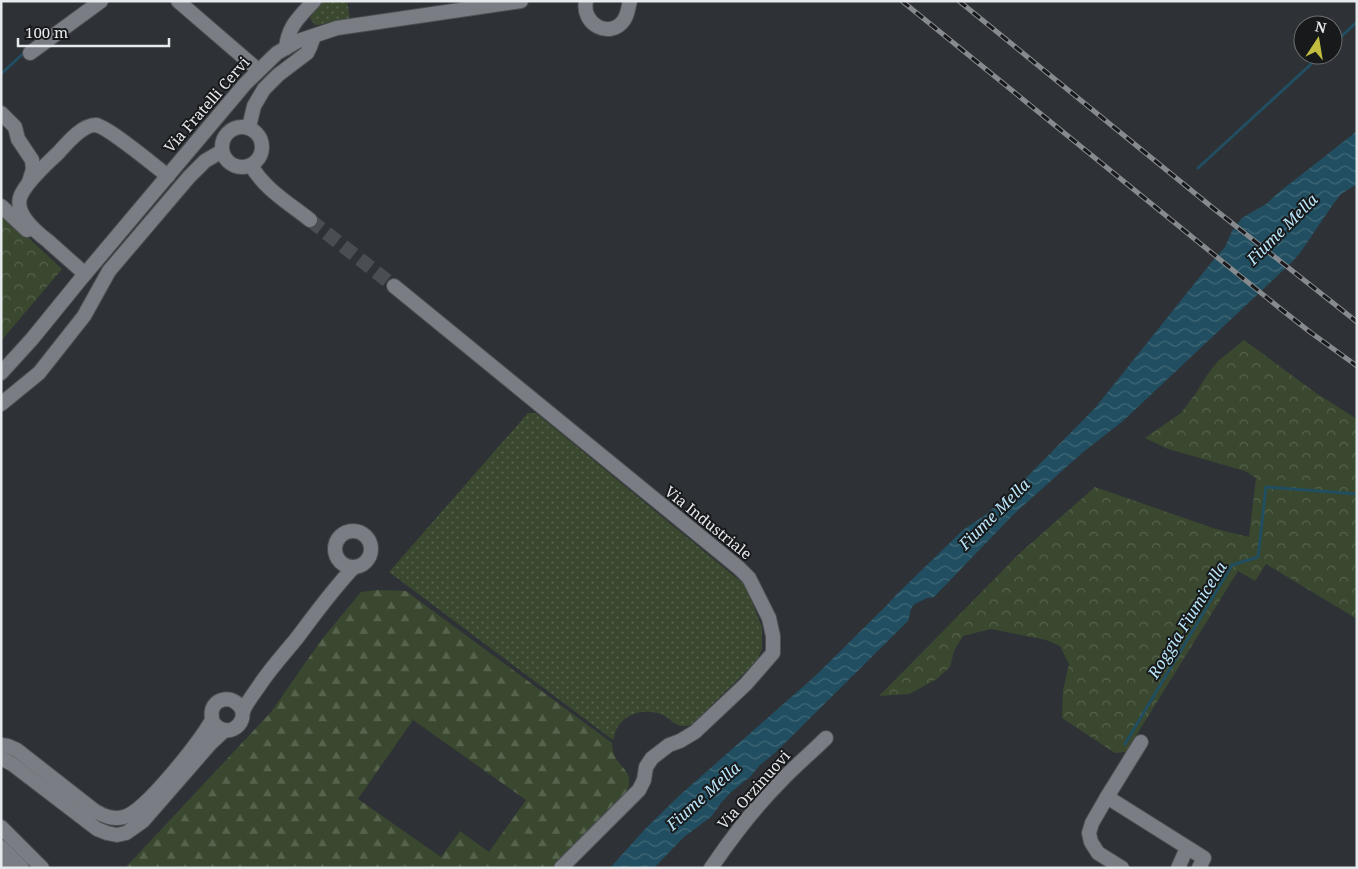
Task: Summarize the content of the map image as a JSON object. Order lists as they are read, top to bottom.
{
  "streets": {
    "street": ["Via Fratelli Cervi", "Via Industriale", "Via Orzinuovi"]
  },
  "water": ["Fiume Mella", "Roggia Fiumicella"],
  "scale_bar": "100 m",
  "north": "top"
}
